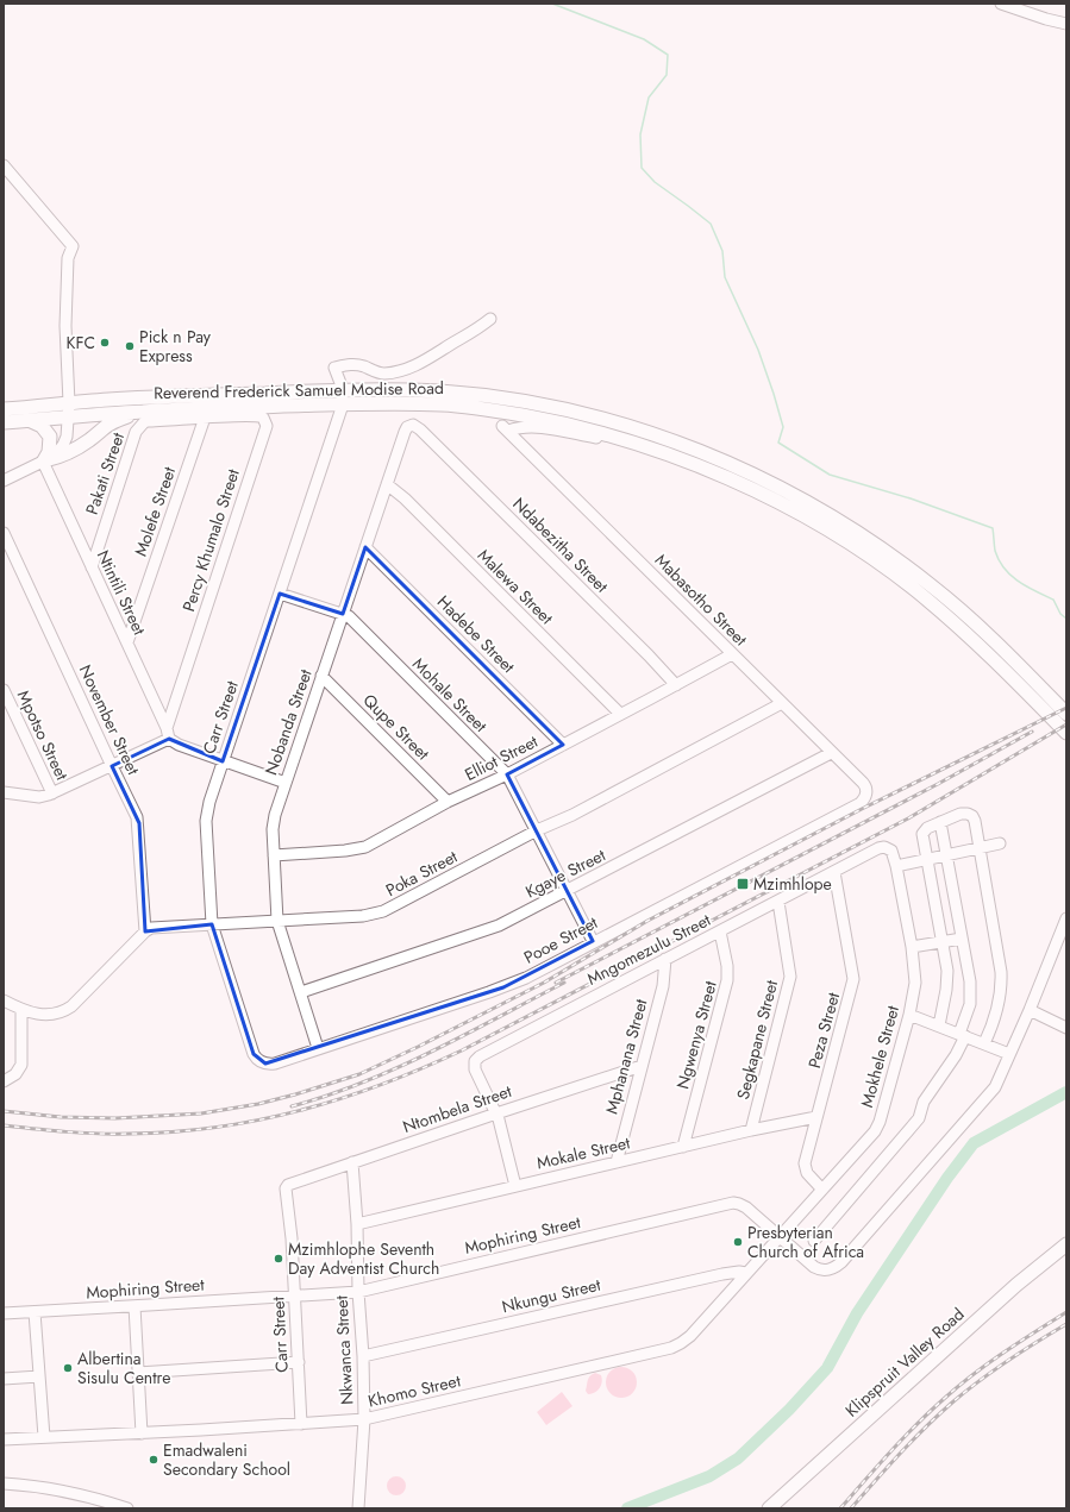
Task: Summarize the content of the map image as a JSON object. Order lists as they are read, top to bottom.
{
  "streets": {
    "main road": ["Reverend Frederick Samuel Modise Road", "Klipspruit Valley Road"],
    "street": [
      "Pakati Street",
      "Molefe Street",
      "Percy Khumalo Street",
      "Ndabezitha Street",
      "Malewa Street",
      "Ntintili Street",
      "Mabasotho Street",
      "Hadebe Street",
      "Mohale Street",
      "Carr Street",
      "November Street",
      "Nobanda Street",
      "Qupe Street",
      "Mpotso Street",
      "Elliot Street",
      "Poka Street",
      "Kgaye Street",
      "Pooe Street",
      "Mngomezulu Street",
      "Peza Street",
      "Ngwenya Street",
      "Segkapane Street",
      "Mphanana Street",
      "Mokhele Street",
      "Ntombela Street",
      "Mokale Street",
      "Mophiring Street",
      "Nkungu Street",
      "Nkwanca Street",
      "Khomo Street"
    ]
  },
  "crossings": [
    ["Reverend Frederick Samuel Modise Road", "Mabasotho Street"],
    ["Reverend Frederick Samuel Modise Road", "Carr Street"],
    ["Pakati Street", "Molefe Street"],
    ["Pakati Street", "Percy Khumalo Street"],
    ["Pakati Street", "Ntintili Street"],
    ["Molefe Street", "Percy Khumalo Street"],
    ["Molefe Street", "Ntintili Street"],
    ["Percy Khumalo Street", "Ntintili Street"],
    ["Ndabezitha Street", "Nobanda Street"],
    ["Ndabezitha Street", "Elliot Street"],
    ["Malewa Street", "Nobanda Street"],
    ["Malewa Street", "Elliot Street"],
    ["Mabasotho Street", "Elliot Street"],
    ["Mabasotho Street", "Poka Street"],
    ["Mabasotho Street", "Kgaye Street"],
    ["Mabasotho Street", "Pooe Street"],
    ["Hadebe Street", "Nobanda Street"],
    ["Hadebe Street", "Elliot Street"],
    ["Mohale Street", "Carr Street"],
    ["Mohale Street", "Nobanda Street"],
    ["Mohale Street", "Elliot Street"],
    ["Mohale Street", "Poka Street"],
    ["Mohale Street", "Kgaye Street"],
    ["Mohale Street", "Pooe Street"],
    ["Carr Street", "Poka Street"],
    ["Carr Street", "Pooe Street"],
    ["Carr Street", "Ntombela Street"],
    ["Carr Street", "Mophiring Street"],
    ["Carr Street", "Khomo Street"],
    ["November Street", "Poka Street"],
    ["Nobanda Street", "Qupe Street"],
    ["Nobanda Street", "Elliot Street"],
    ["Nobanda Street", "Poka Street"],
    ["Nobanda Street", "Kgaye Street"],
    ["Nobanda Street", "Pooe Street"],
    ["Qupe Street", "Elliot Street"],
    ["Mngomezulu Street", "Peza Street"],
    ["Mngomezulu Street", "Ngwenya Street"],
    ["Mngomezulu Street", "Segkapane Street"],
    ["Mngomezulu Street", "Mphanana Street"],
    ["Mngomezulu Street", "Mokhele Street"],
    ["Mngomezulu Street", "Ntombela Street"],
    ["Peza Street", "Mokhele Street"],
    ["Peza Street", "Mokale Street"],
    ["Ngwenya Street", "Mokale Street"],
    ["Segkapane Street", "Mokale Street"],
    ["Mphanana Street", "Ntombela Street"],
    ["Mphanana Street", "Mokale Street"],
    ["Mokhele Street", "Mophiring Street"],
    ["Mokhele Street", "Khomo Street"],
    ["Ntombela Street", "Nkwanca Street"],
    ["Mokale Street", "Nkwanca Street"],
    ["Mophiring Street", "Nkwanca Street"],
    ["Mophiring Street", "Khomo Street"],
    ["Nkungu Street", "Nkwanca Street"],
    ["Nkungu Street", "Khomo Street"],
    ["Nkwanca Street", "Khomo Street"]
  ],
  "places": {
    "other": [
      "KFC",
      "Pick n Pay Express",
      "Presbyterian Church of Africa",
      "Mzimhlophe Seventh Day Adventist Church",
      "Albertina Sisulu Centre",
      "Emadwaleni Secondary School"
    ],
    "transit": ["Mzimhlope"]
  }
}
